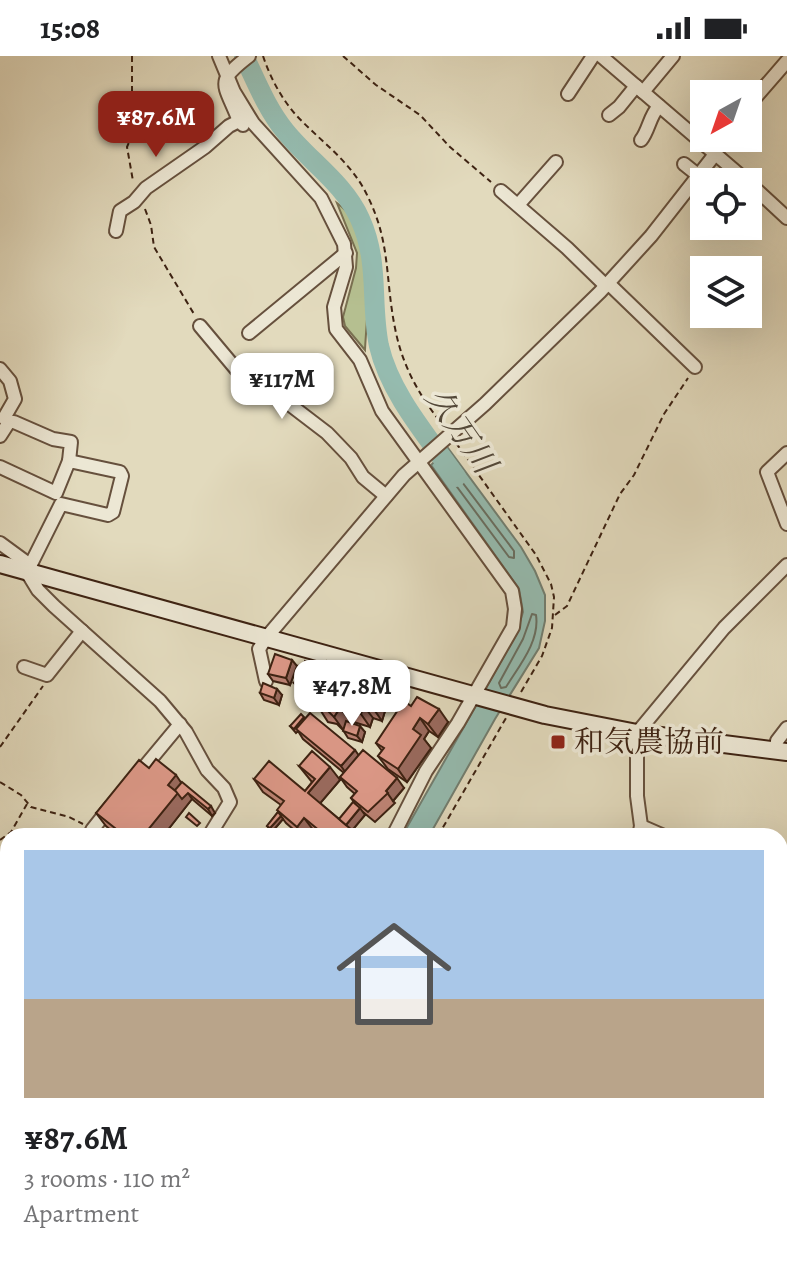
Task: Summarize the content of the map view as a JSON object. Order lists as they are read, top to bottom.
{
  "water": ["久万川"],
  "places": {
    "transit": ["和気農協前"]
  },
  "north": "bottom left",
  "page": {
    "status": "15:08",
    "price": ["¥87.6M", "¥117M", "¥47.8M"],
    "list": [
      {
        "name": "¥87.6M",
        "note": "3 rooms · 110 m² · Apartment"
      }
    ]
  }
}
